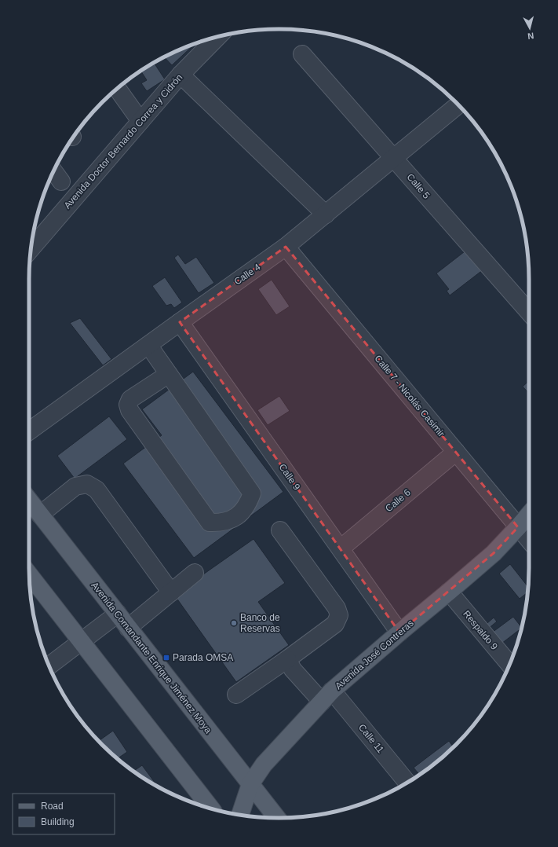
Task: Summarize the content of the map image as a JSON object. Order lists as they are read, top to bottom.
{
  "streets": {
    "main road": ["Avenida José Contreras", "Avenida Comandante Enrique Jiménez Moya"],
    "street": [
      "Avenida Doctor Bernardo Correa y Cidrón",
      "Calle 5",
      "Calle 4",
      "Calle 7 - Nicolás Casimir",
      "Calle 9",
      "Calle 6",
      "Respaldo 9",
      "Calle 11"
    ]
  },
  "crossings": [
    ["Calle 5", "Calle 4"],
    ["Calle 4", "Calle 7 - Nicolás Casimir"],
    ["Calle 4", "Calle 9"],
    ["Calle 7 - Nicolás Casimir", "Calle 6"],
    ["Calle 7 - Nicolás Casimir", "Avenida José Contreras"],
    ["Calle 9", "Calle 6"],
    ["Calle 9", "Avenida José Contreras"],
    ["Respaldo 9", "Avenida José Contreras"],
    ["Avenida José Contreras", "Avenida Comandante Enrique Jiménez Moya"],
    ["Avenida José Contreras", "Calle 11"]
  ],
  "places": {
    "other": ["Banco de Reservas"],
    "transit": ["Parada OMSA"]
  },
  "legend": ["Road", "Building"],
  "north": "bottom"
}
